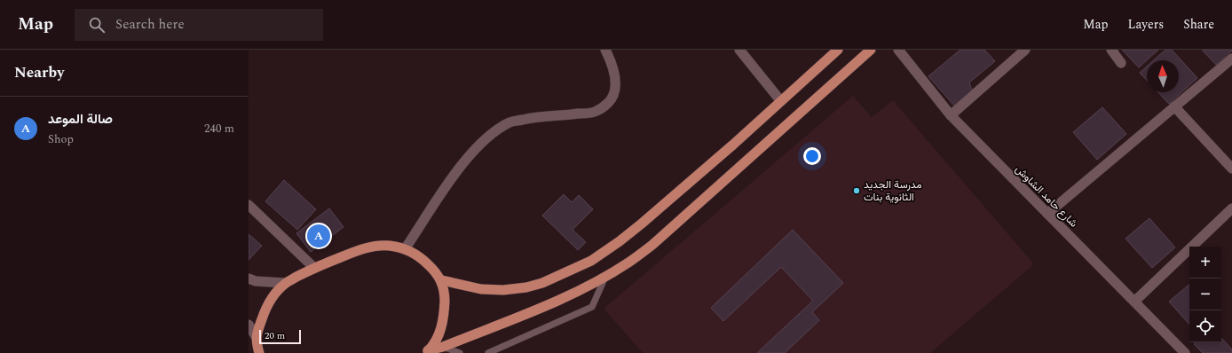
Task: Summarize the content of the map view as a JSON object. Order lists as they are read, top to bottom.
{
  "streets": {
    "street": ["شارع حامد الشاوش"]
  },
  "places": ["مدرسة الجديد الثانوية بنات"],
  "scale_bar": "20 m",
  "north": "top",
  "page": {
    "header": "Map",
    "search": "Search here",
    "nav": ["Map", "Layers", "Share"],
    "heading": "Nearby",
    "list": [
      {
        "mark": "A",
        "name": "صالة الموعد",
        "note": "Shop",
        "value": "240 m"
      }
    ],
    "pins": "A",
    "map_buttons": ["+", "−"],
    "scale": "20 m"
  }
}
